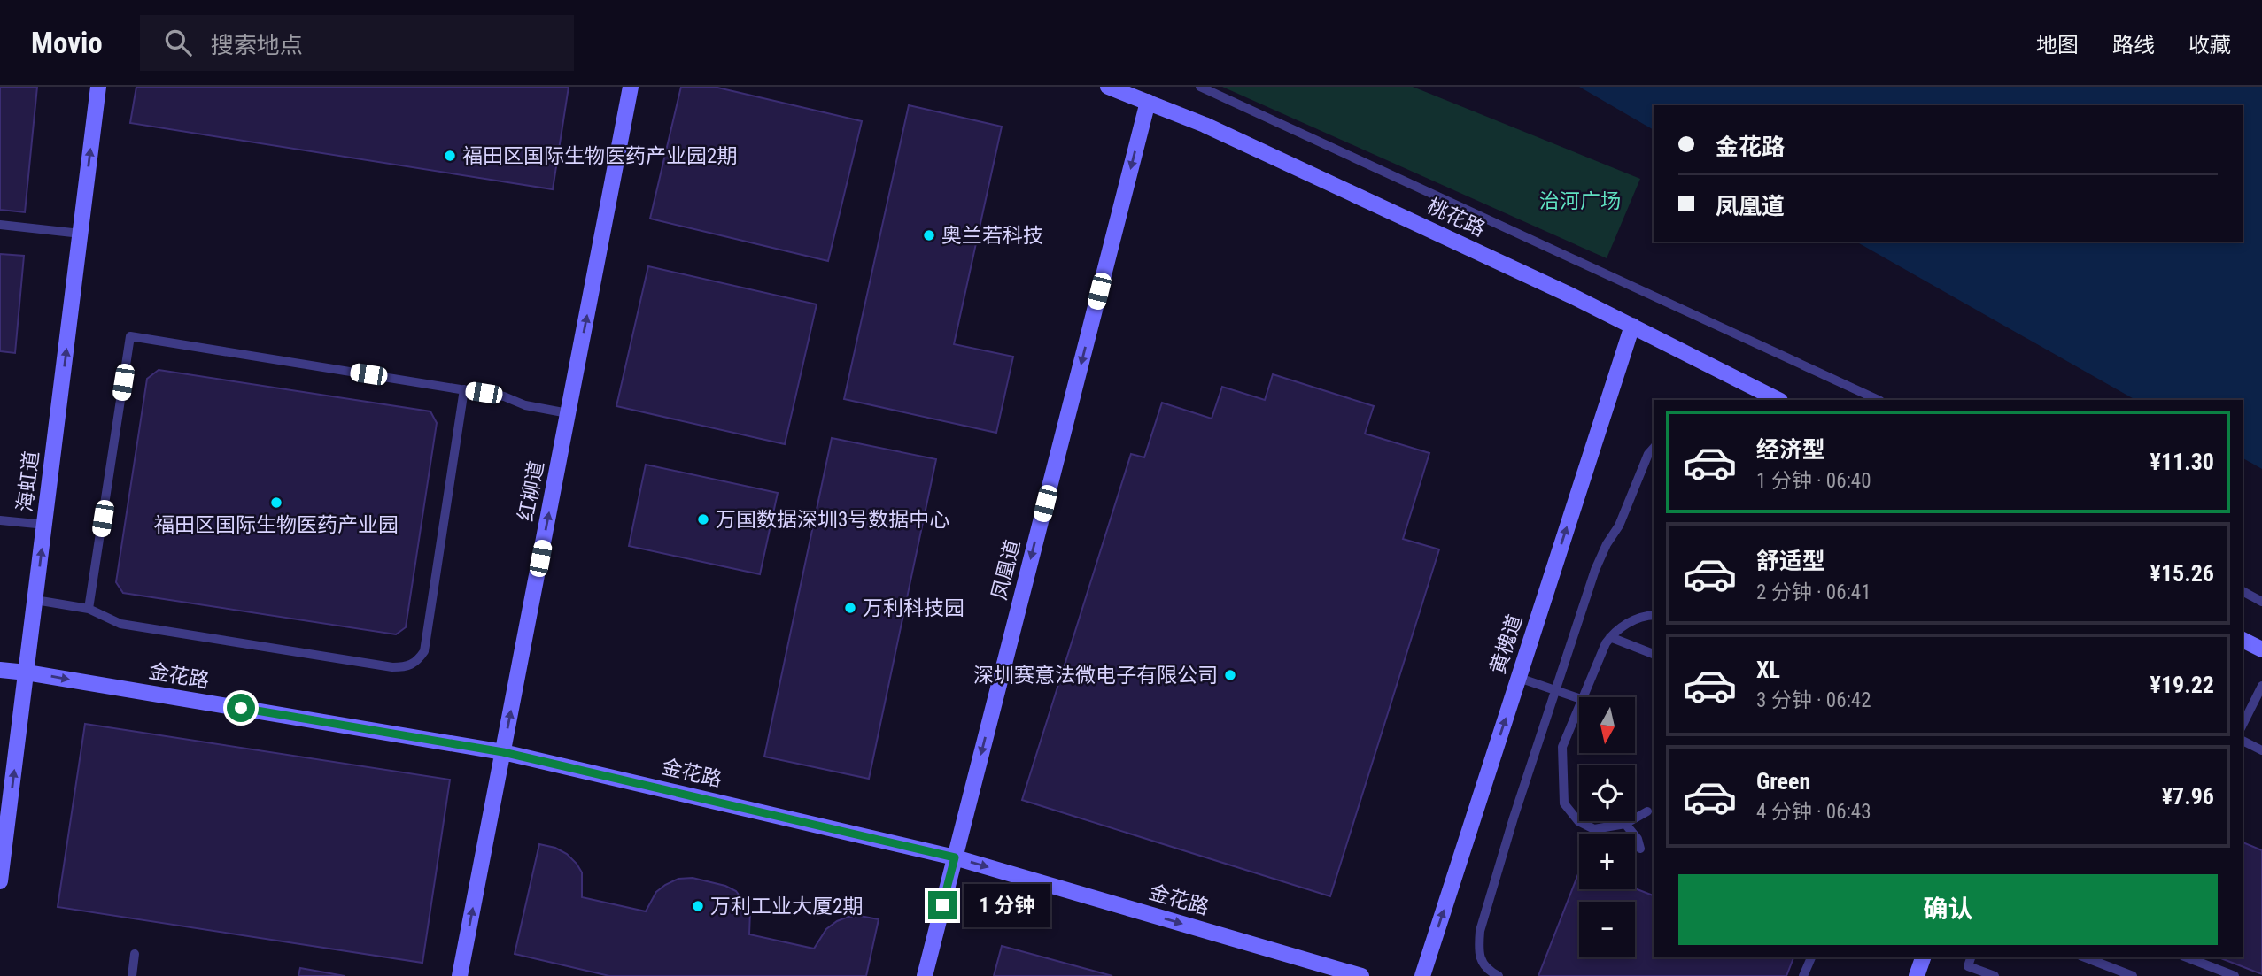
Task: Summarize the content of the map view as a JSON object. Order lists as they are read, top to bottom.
{
  "streets": {
    "street": [
      "桃花路",
      "海虹道",
      "红柳道",
      "凤凰道",
      "黄槐道",
      "金花路"
    ]
  },
  "crossings": [
    ["桃花路", "凤凰道"],
    ["桃花路", "黄槐道"],
    ["海虹道", "金花路"],
    ["红柳道", "金花路"],
    ["凤凰道", "金花路"]
  ],
  "one_way": [
    "海虹道",
    "红柳道",
    "凤凰道",
    "黄槐道",
    "金花路"
  ],
  "parks": ["治河广场"],
  "places": [
    "福田区国际生物医药产业园2期",
    "奥兰若科技",
    "福田区国际生物医药产业园",
    "万国数据深圳3号数据中心",
    "万利科技园",
    "深圳赛意法微电子有限公司",
    "万利工业大厦2期"
  ],
  "north": "bottom",
  "page": {
    "header": "Movio",
    "search": "搜索地点",
    "nav": ["地图", "路线", "收藏"],
    "banner": ["金花路", "凤凰道"],
    "list": [
      {
        "name": "经济型",
        "note": "1 分钟 · 06:40",
        "value": "¥11.30"
      },
      {
        "name": "舒适型",
        "note": "2 分钟 · 06:41",
        "value": "¥15.26"
      },
      {
        "name": "XL",
        "note": "3 分钟 · 06:42",
        "value": "¥19.22"
      },
      {
        "name": "Green",
        "note": "4 分钟 · 06:43",
        "value": "¥7.96"
      }
    ],
    "map_buttons": ["+", "−"],
    "buttons": "确认",
    "bubble": "1 分钟"
  }
}
